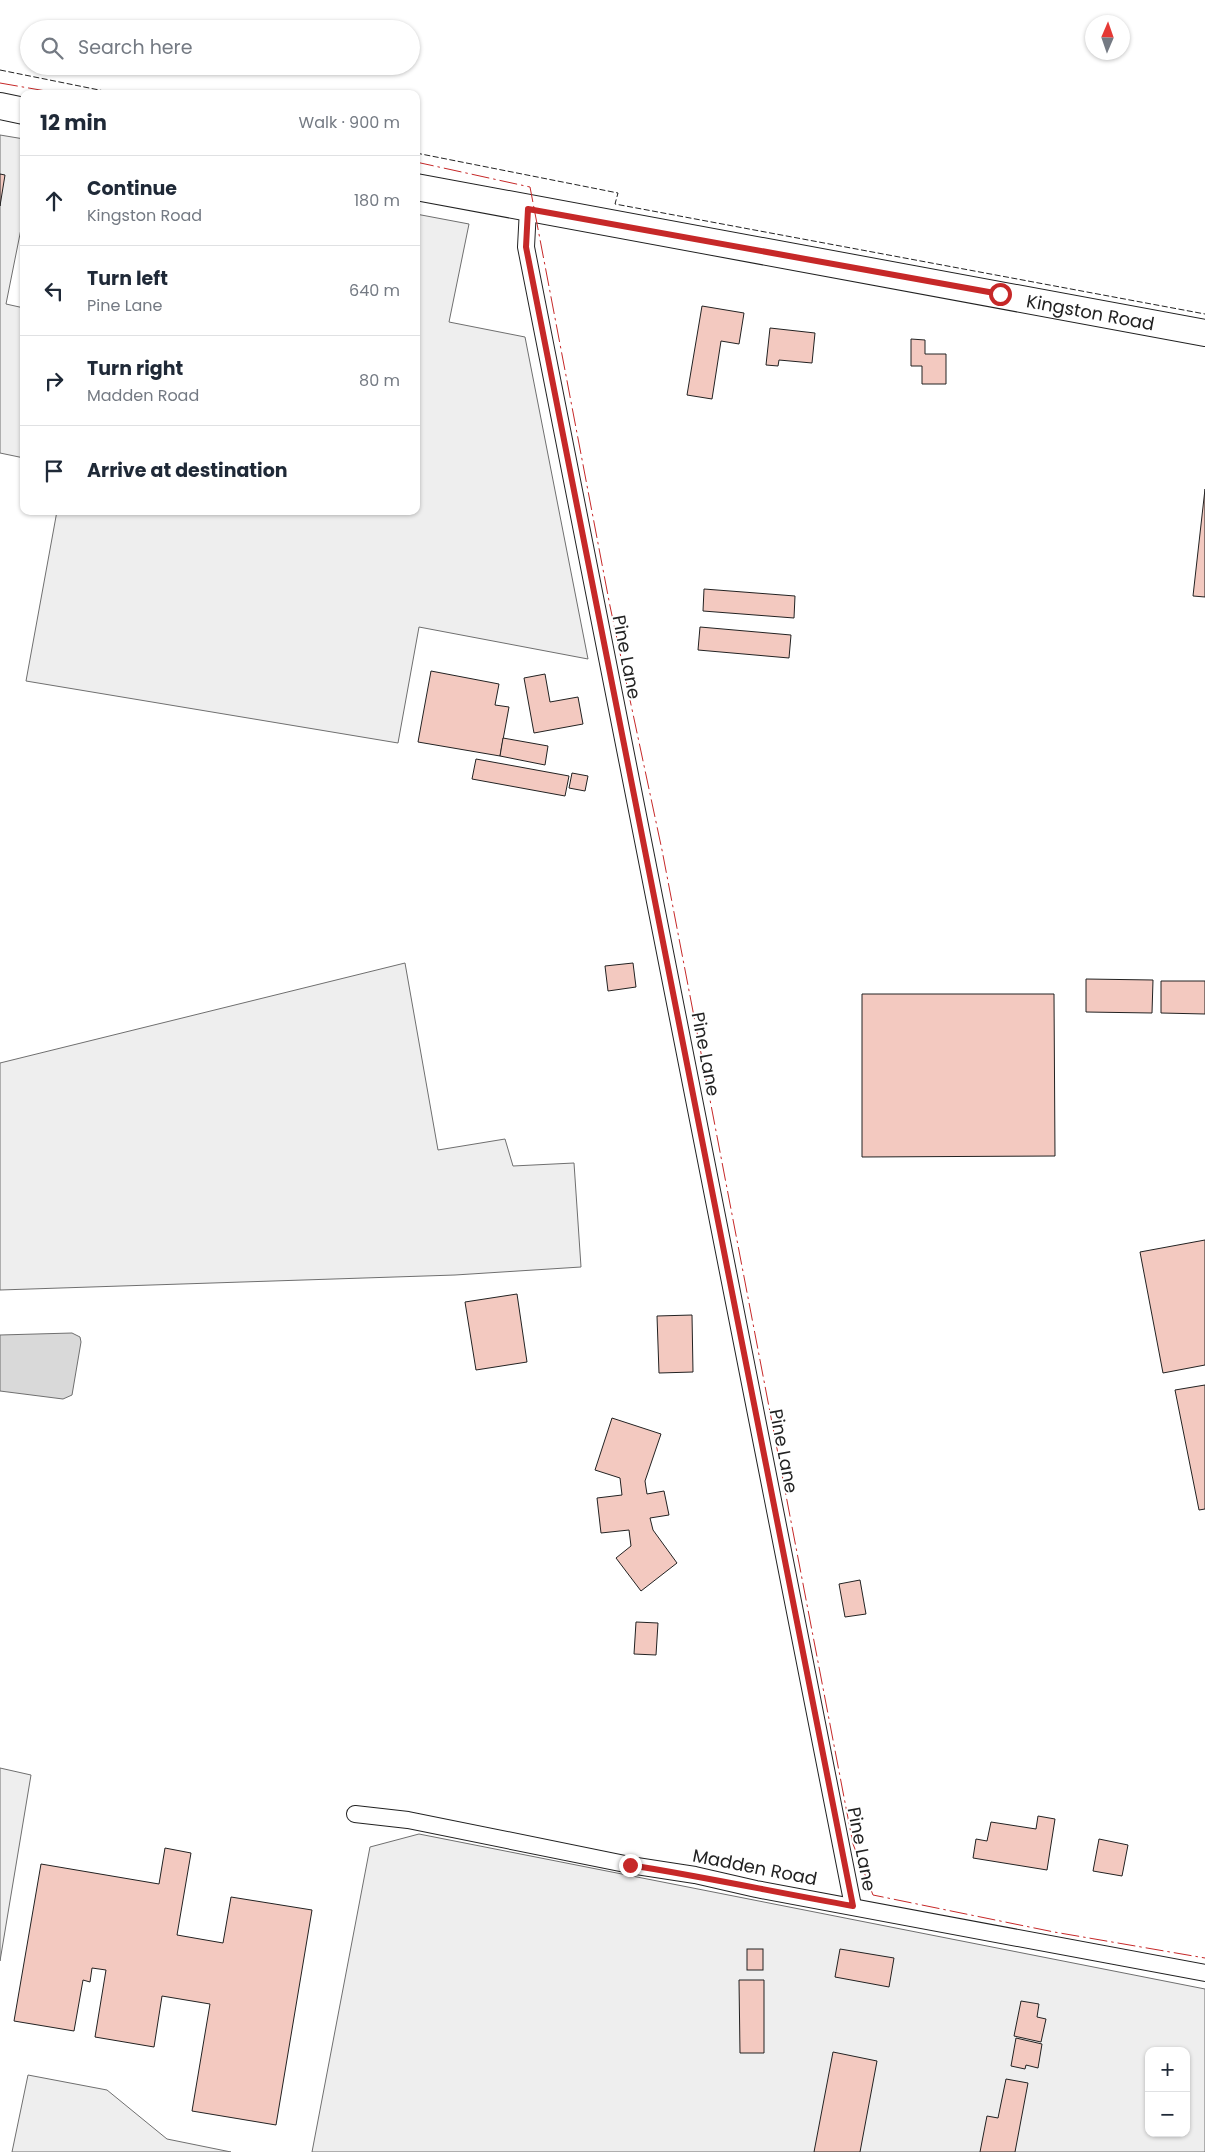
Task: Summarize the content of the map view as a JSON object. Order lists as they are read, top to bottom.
{
  "streets": {
    "main road": ["Kingston Road"],
    "street": ["Pine Lane", "Madden Road"]
  },
  "crossings": [
    ["Kingston Road", "Pine Lane"],
    ["Pine Lane", "Madden Road"]
  ],
  "north": "top",
  "page": {
    "search": "Search here",
    "heading": ["12 min", "Walk · 900 m"],
    "list": [
      ["Continue", "Kingston Road", "180 m"],
      ["Turn left", "Pine Lane", "640 m"],
      ["Turn right", "Madden Road", "80 m"],
      "Arrive at destination"
    ],
    "map_buttons": ["+", "−"]
  }
}
